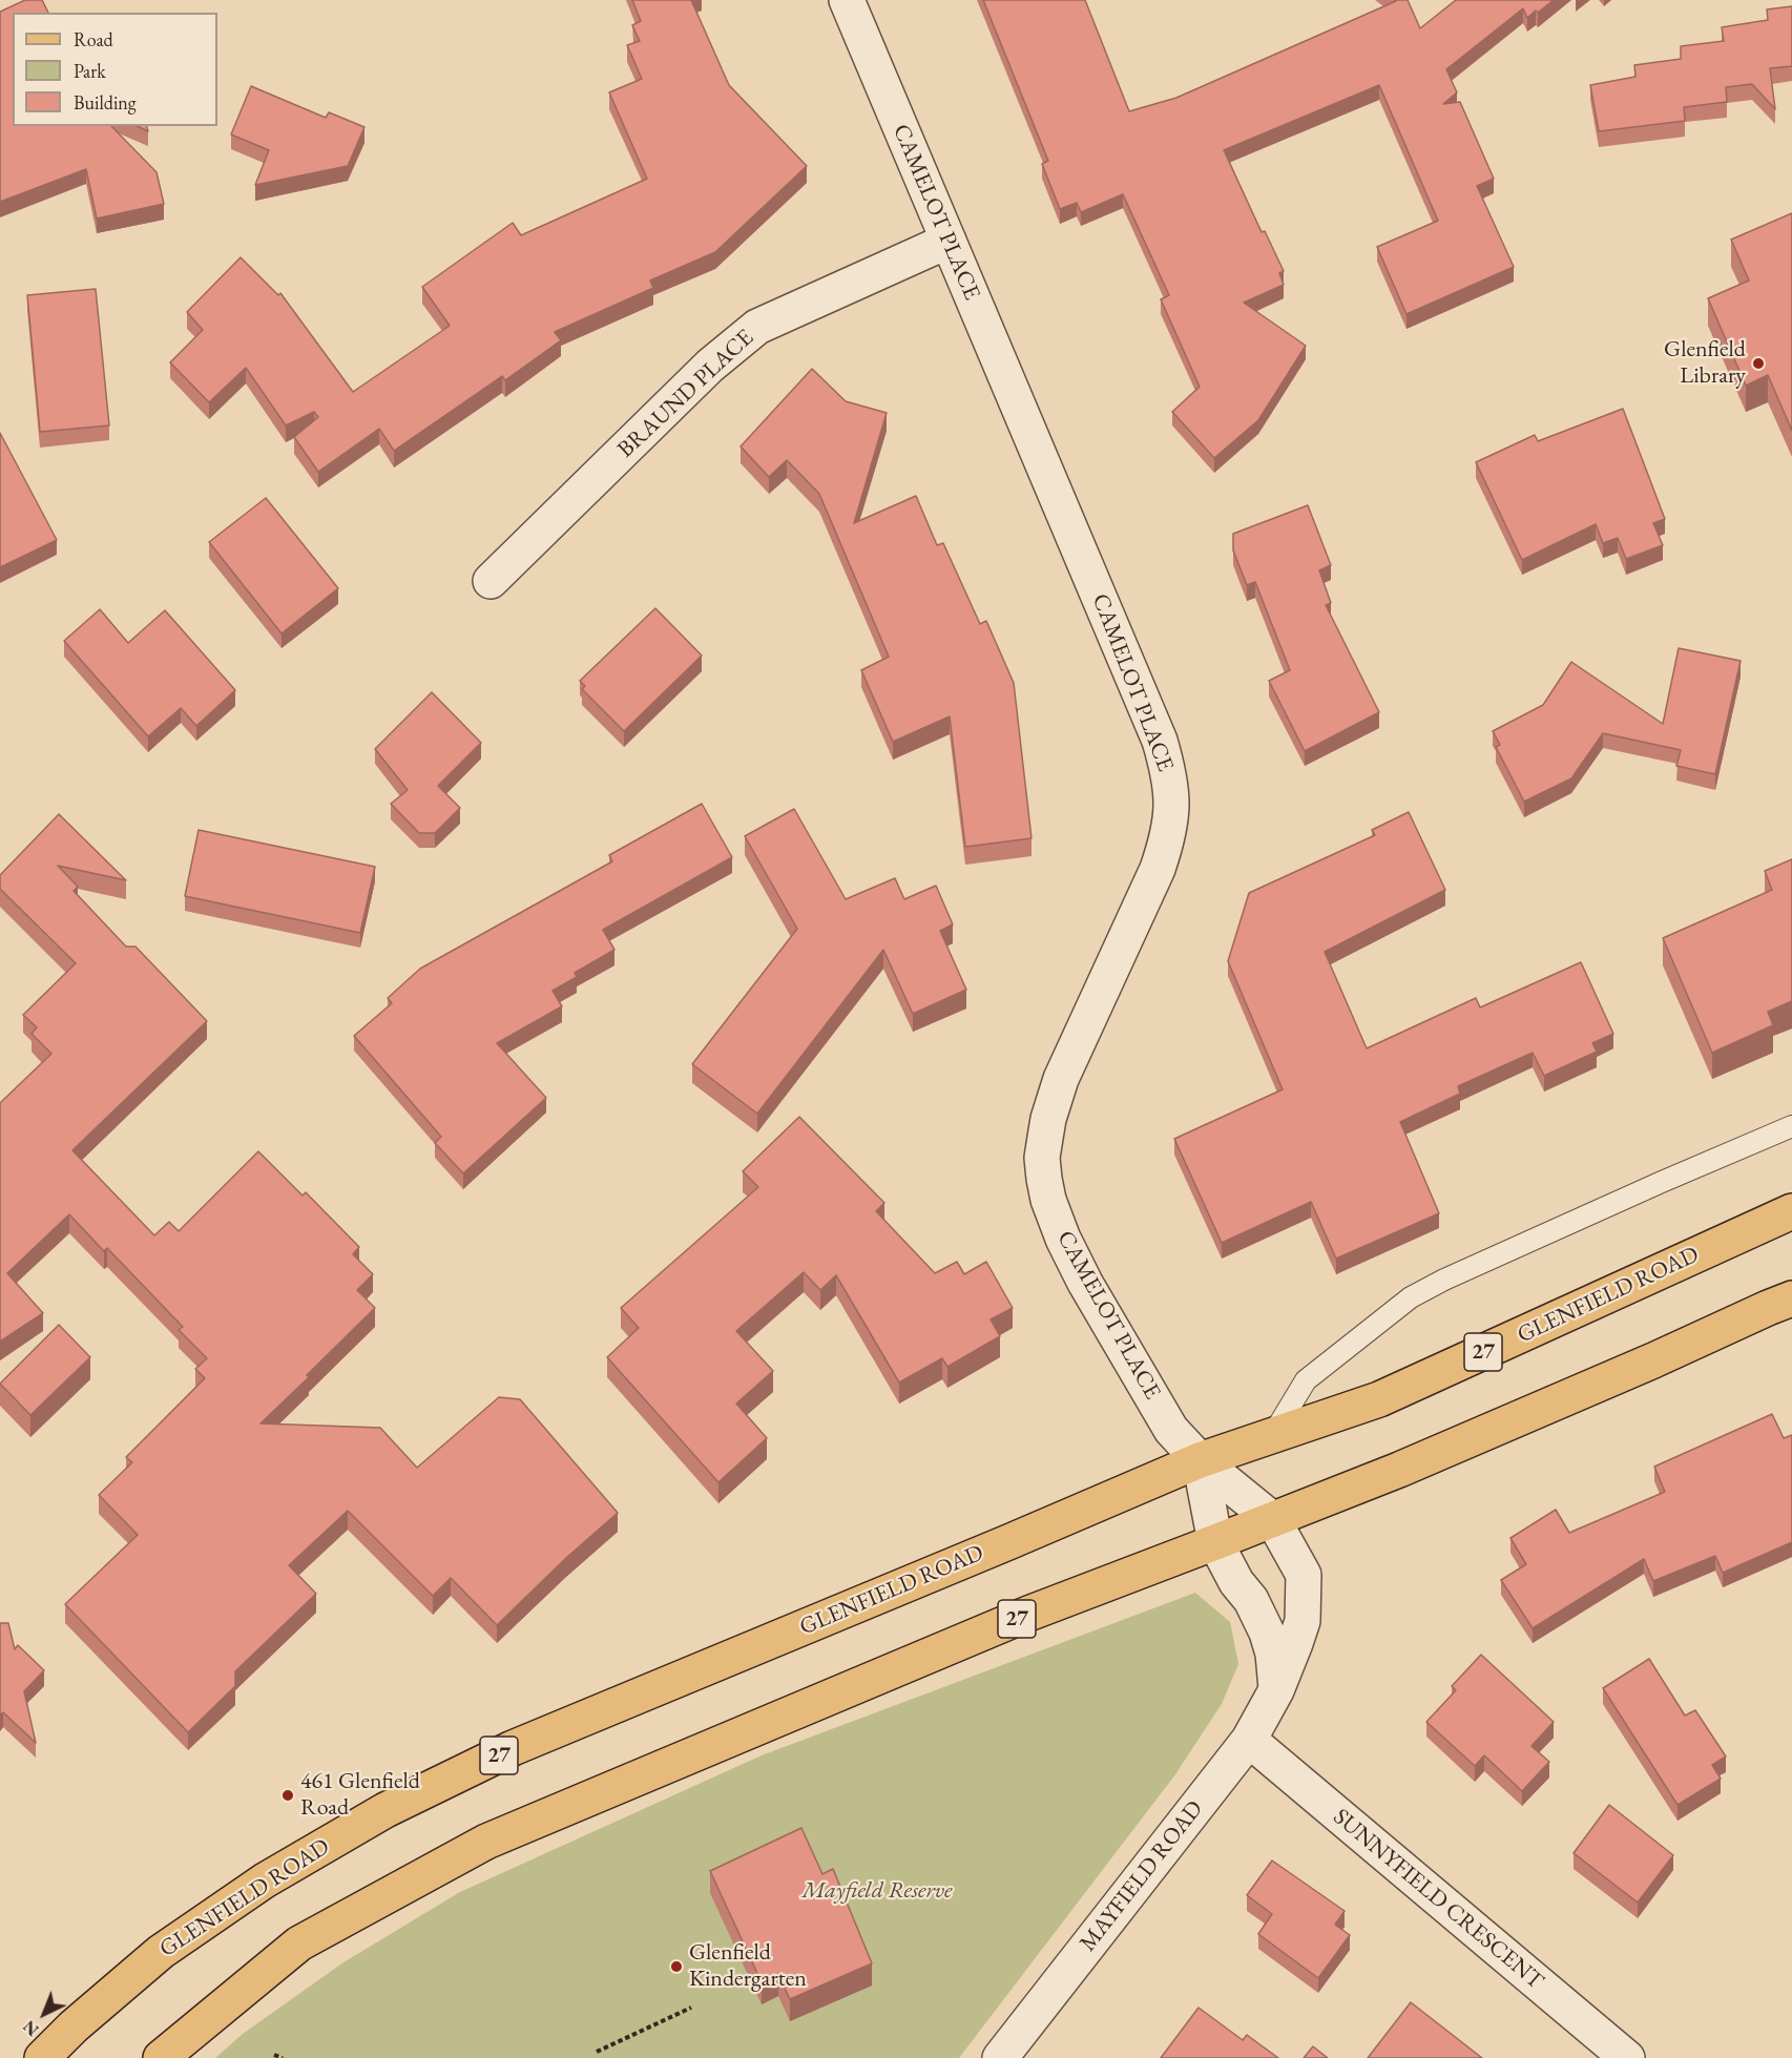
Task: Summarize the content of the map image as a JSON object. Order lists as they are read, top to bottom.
{
  "streets": {
    "main road": ["GLENFIELD ROAD", "27"],
    "street": [
      "CAMELOT PLACE",
      "BRAUND PLACE",
      "MAYFIELD ROAD",
      "SUNNYFIELD CRESCENT"
    ]
  },
  "crossings": [
    ["CAMELOT PLACE", "BRAUND PLACE"],
    ["CAMELOT PLACE", "GLENFIELD ROAD"],
    ["CAMELOT PLACE", "27"],
    ["CAMELOT PLACE", "MAYFIELD ROAD"],
    ["27", "MAYFIELD ROAD"],
    ["MAYFIELD ROAD", "SUNNYFIELD CRESCENT"]
  ],
  "parks": ["Mayfield Reserve"],
  "places": ["Glenfield Library", "461 Glenfield Road", "Glenfield Kindergarten"],
  "legend": ["Road", "Park", "Building"],
  "north": "bottom left"
}
